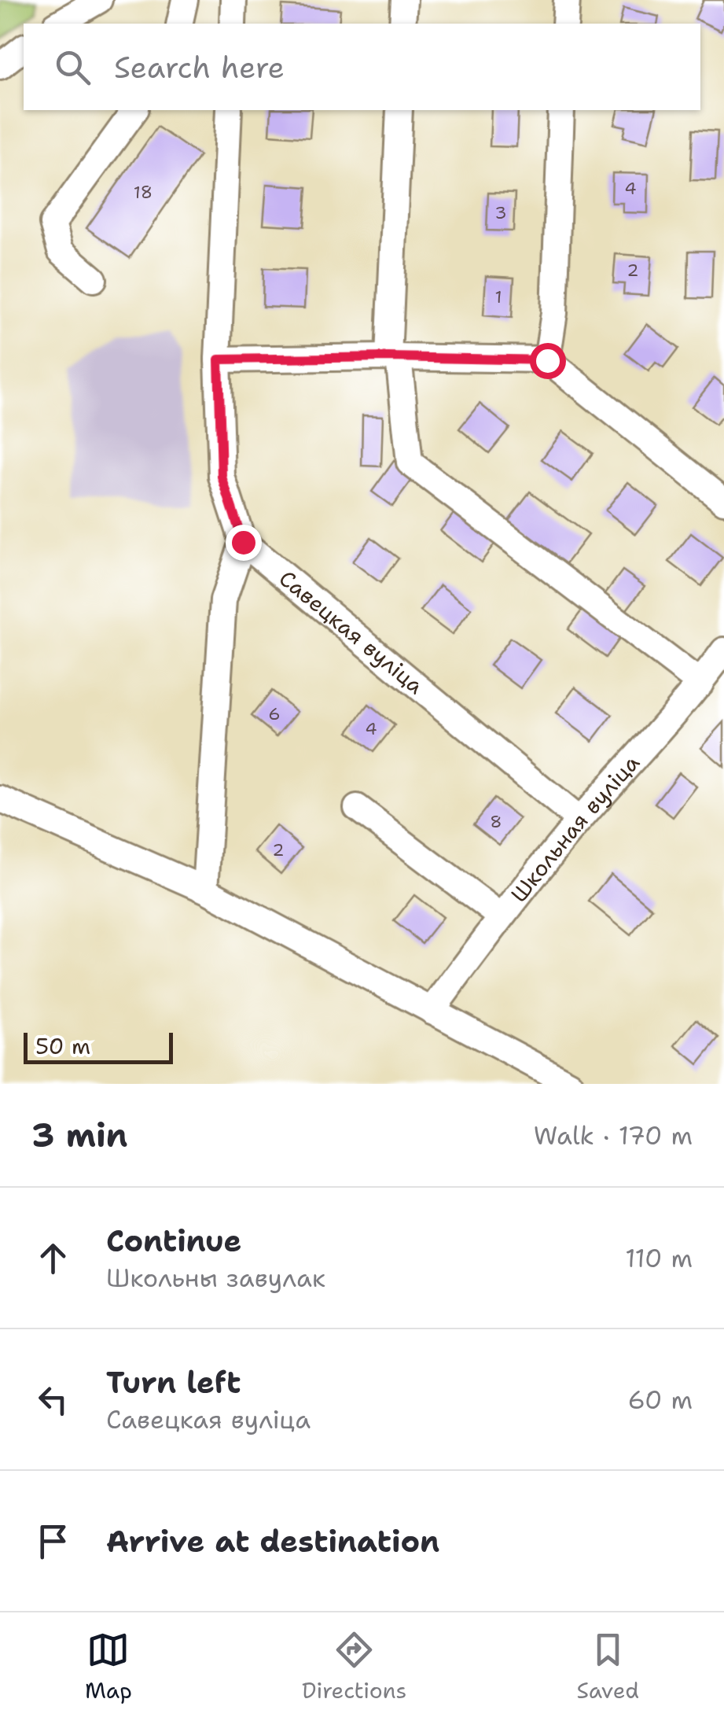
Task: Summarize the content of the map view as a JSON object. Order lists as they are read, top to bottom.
{
  "streets": {
    "street": ["Савецкая вуліца", "Школьная вуліца"]
  },
  "crossings": [
    ["Савецкая вуліца", "Школьная вуліца"]
  ],
  "house_numbers": [
    "4",
    "18",
    "3",
    "2",
    "1",
    "6",
    "4",
    "8",
    "2"
  ],
  "scale_bar": "50 m",
  "page": {
    "search": "Search here",
    "scale": "50 m",
    "heading": ["3 min", "Walk · 170 m"],
    "list": [
      ["Continue", "Школьны завулак", "110 m"],
      ["Turn left", "Савецкая вуліца", "60 m"],
      "Arrive at destination"
    ],
    "nav": ["Map", "Directions", "Saved"]
  }
}
